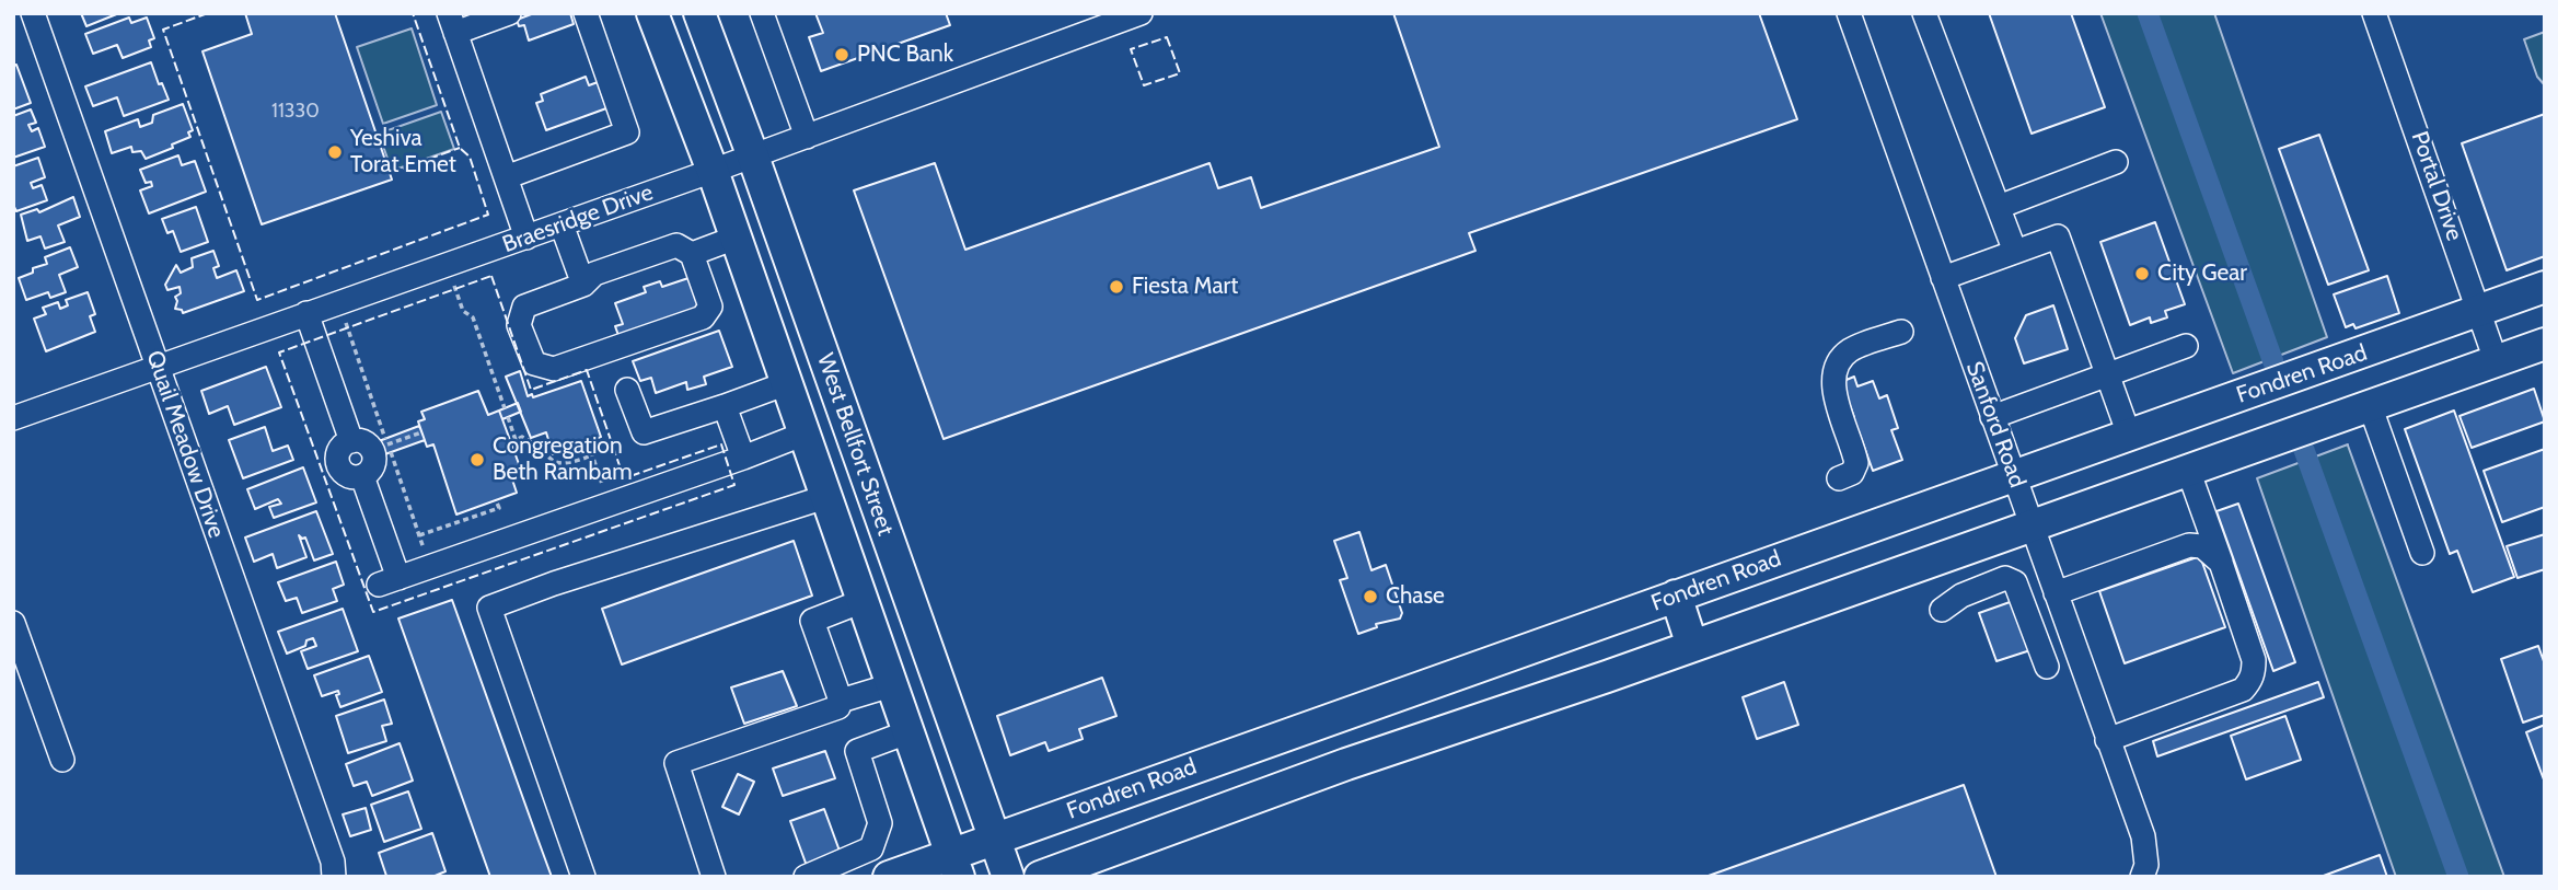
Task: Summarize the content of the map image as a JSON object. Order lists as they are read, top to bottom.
{
  "streets": {
    "main road": ["Fondren Road", "West Bellfort Street"],
    "street": [
      "Portal Drive",
      "Braesridge Drive",
      "Sanford Road",
      "Quail Meadow Drive"
    ]
  },
  "crossings": [
    ["Portal Drive", "Fondren Road"],
    ["Braesridge Drive", "Quail Meadow Drive"],
    ["Braesridge Drive", "West Bellfort Street"],
    ["Fondren Road", "Sanford Road"],
    ["Fondren Road", "West Bellfort Street"]
  ],
  "places": [
    "PNC Bank",
    "Yeshiva Torat Emet",
    "City Gear",
    "Fiesta Mart",
    "Congregation Beth Rambam",
    "Chase"
  ],
  "house_numbers": ["11330"]
}
